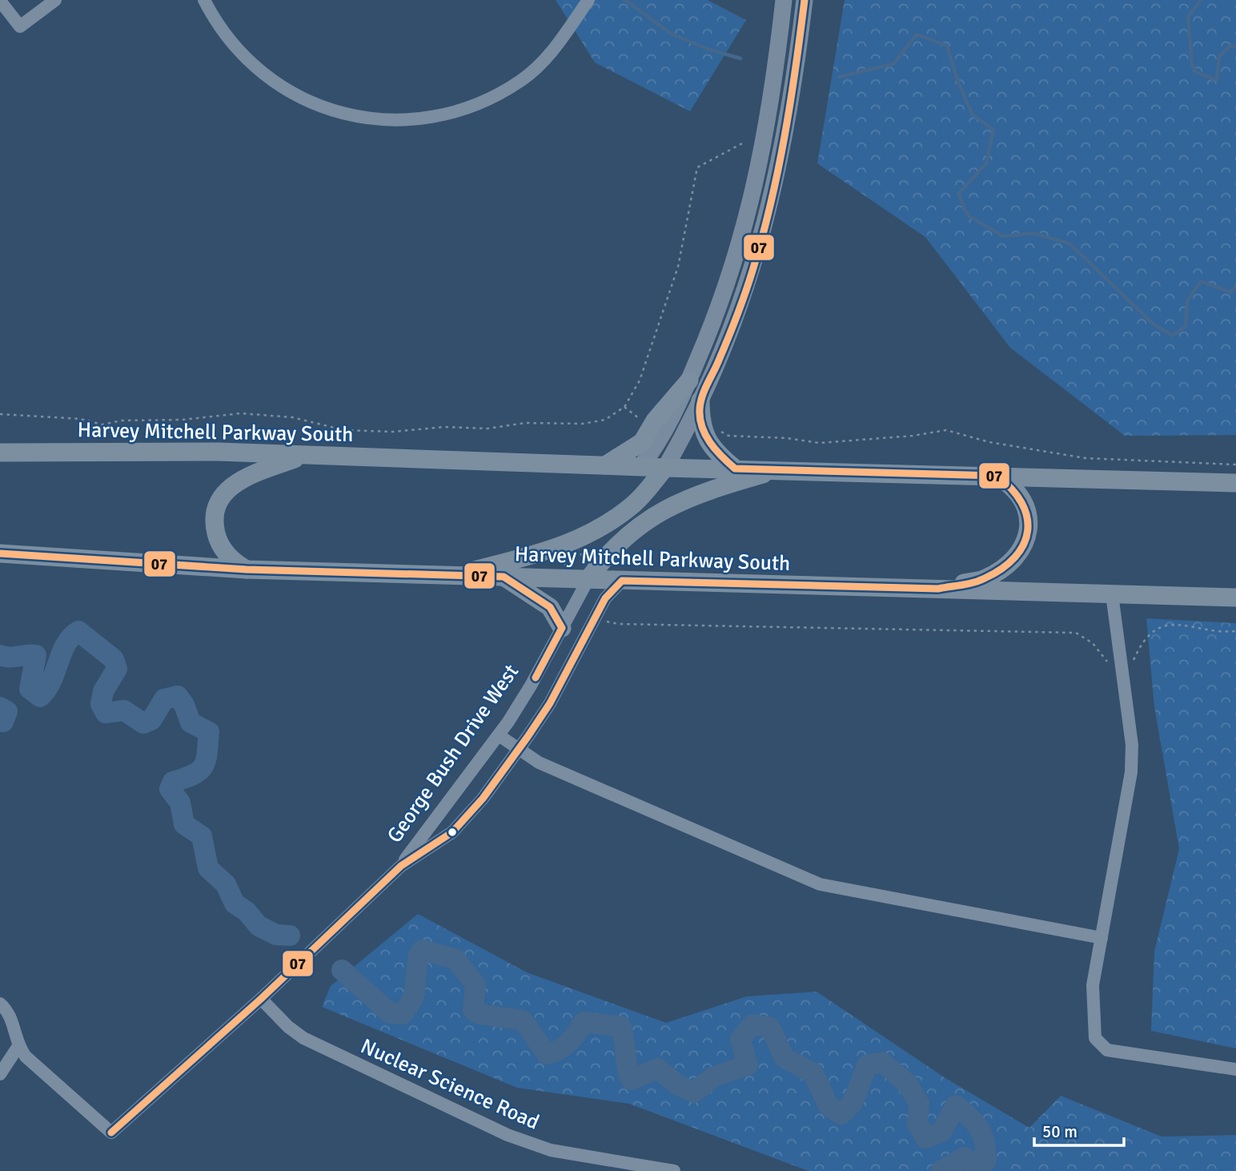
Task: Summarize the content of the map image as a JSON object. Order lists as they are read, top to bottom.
{
  "streets": {
    "highway": ["Harvey Mitchell Parkway South"],
    "street": ["George Bush Drive West", "Nuclear Science Road"]
  },
  "crossings": [
    ["Harvey Mitchell Parkway South", "George Bush Drive West"],
    ["George Bush Drive West", "Nuclear Science Road"]
  ],
  "lines": ["transit line 07"],
  "scale_bar": "50 m"
}
